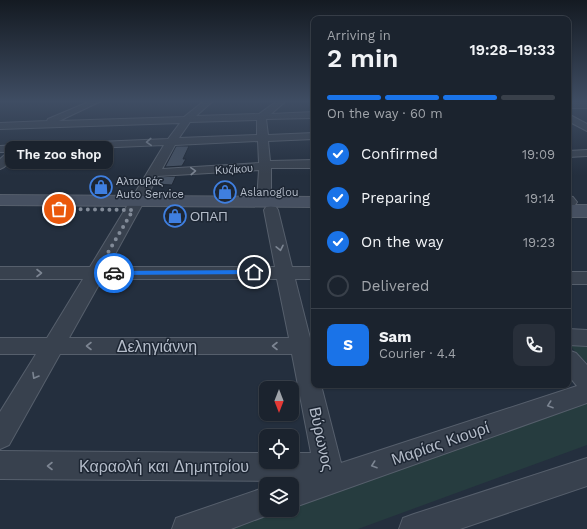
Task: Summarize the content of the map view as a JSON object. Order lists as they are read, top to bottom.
{
  "streets": {
    "street": [
      "Κυζίκου",
      "Δεληγιάννη",
      "Βύρωνος",
      "Μαρίας Κιουρί",
      "Καραολή και Δημητρίου"
    ]
  },
  "crossings": [
    ["Κυζίκου", "Βύρωνος"],
    ["Δεληγιάννη", "Βύρωνος"],
    ["Βύρωνος", "Μαρίας Κιουρί"],
    ["Βύρωνος", "Καραολή και Δημητρίου"],
    ["Μαρίας Κιουρί", "Καραολή και Δημητρίου"]
  ],
  "one_way": ["Καραολή και Δημητρίου"],
  "places": {
    "shop": ["Αλτουβάς Auto Service", "Aslanoglou", "ΟΠΑΠ"],
    "other": ["The zoo shop"]
  },
  "north": "bottom",
  "page": {
    "heading": ["2 min", "Arriving in", "19:28–19:33"],
    "panel": ["Sam", "Courier · 4.4"],
    "bar": "On the way · 60 m",
    "list": [
      ["Confirmed", "19:09"],
      ["Preparing", "19:14"],
      ["On the way", "19:23"],
      "Delivered"
    ],
    "bubble": "The zoo shop",
    "round": "S"
  }
}
